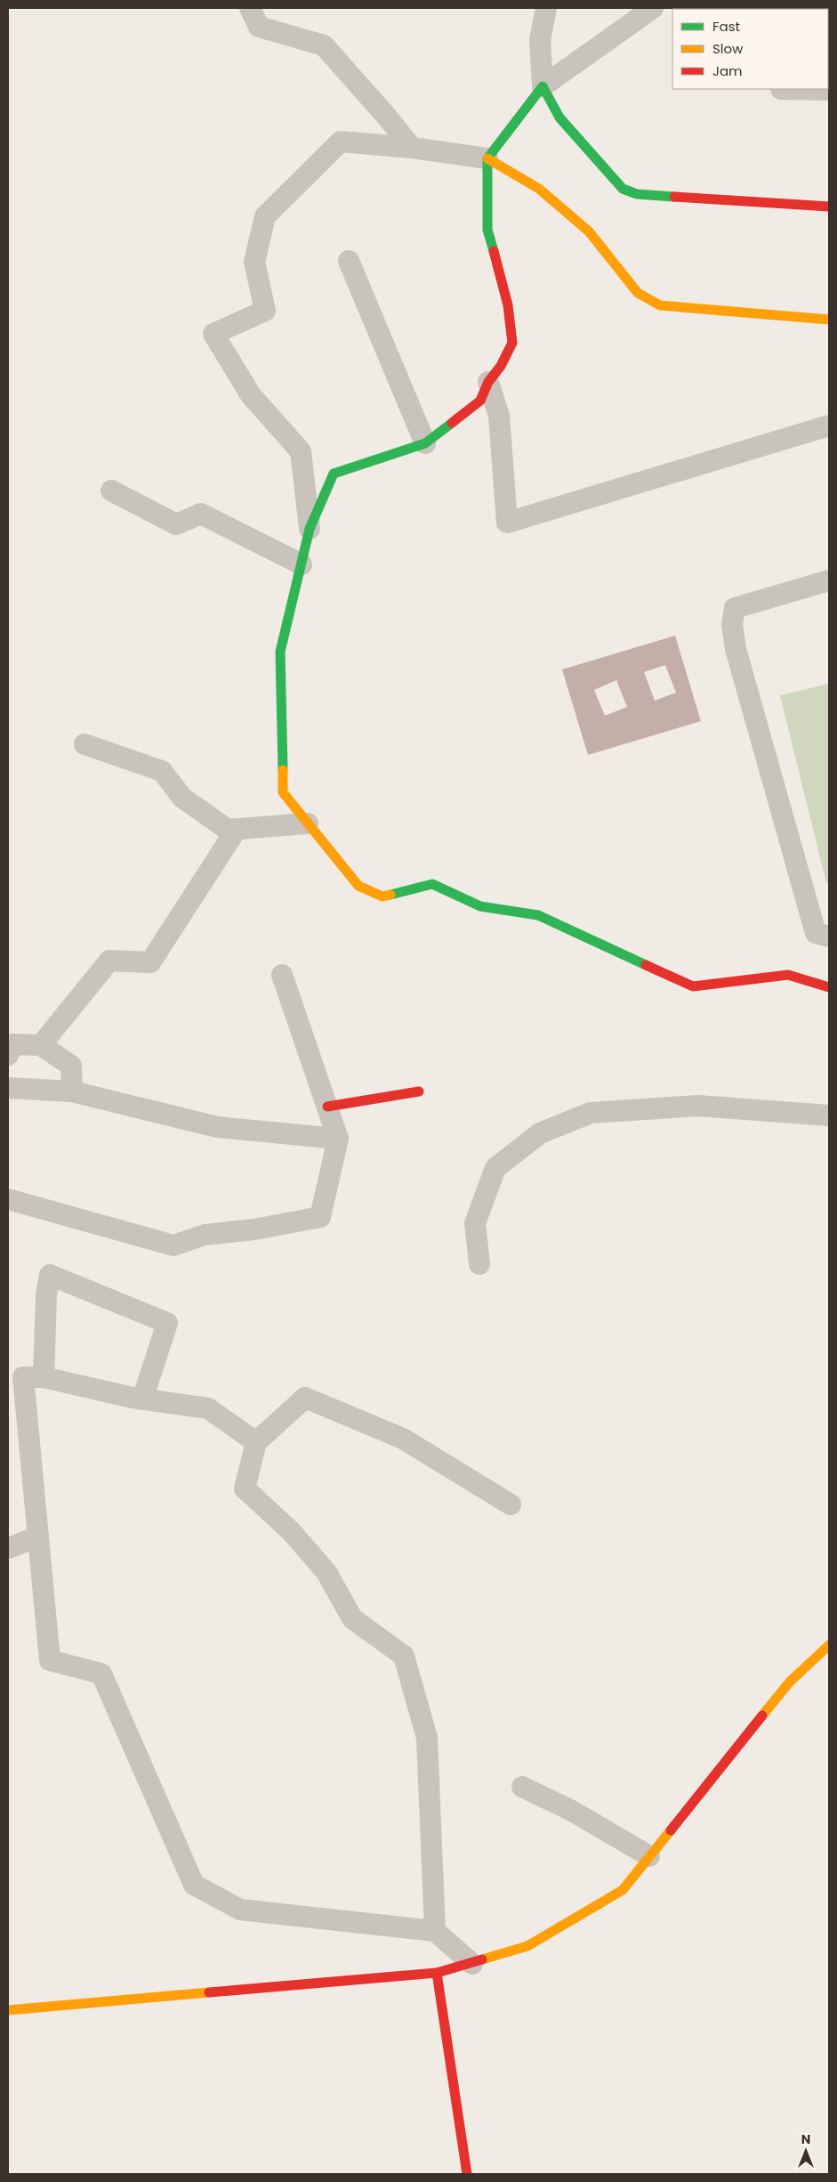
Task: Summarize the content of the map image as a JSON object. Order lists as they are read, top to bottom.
{
  "legend": ["Fast", "Slow", "Jam"],
  "north": "top"
}
